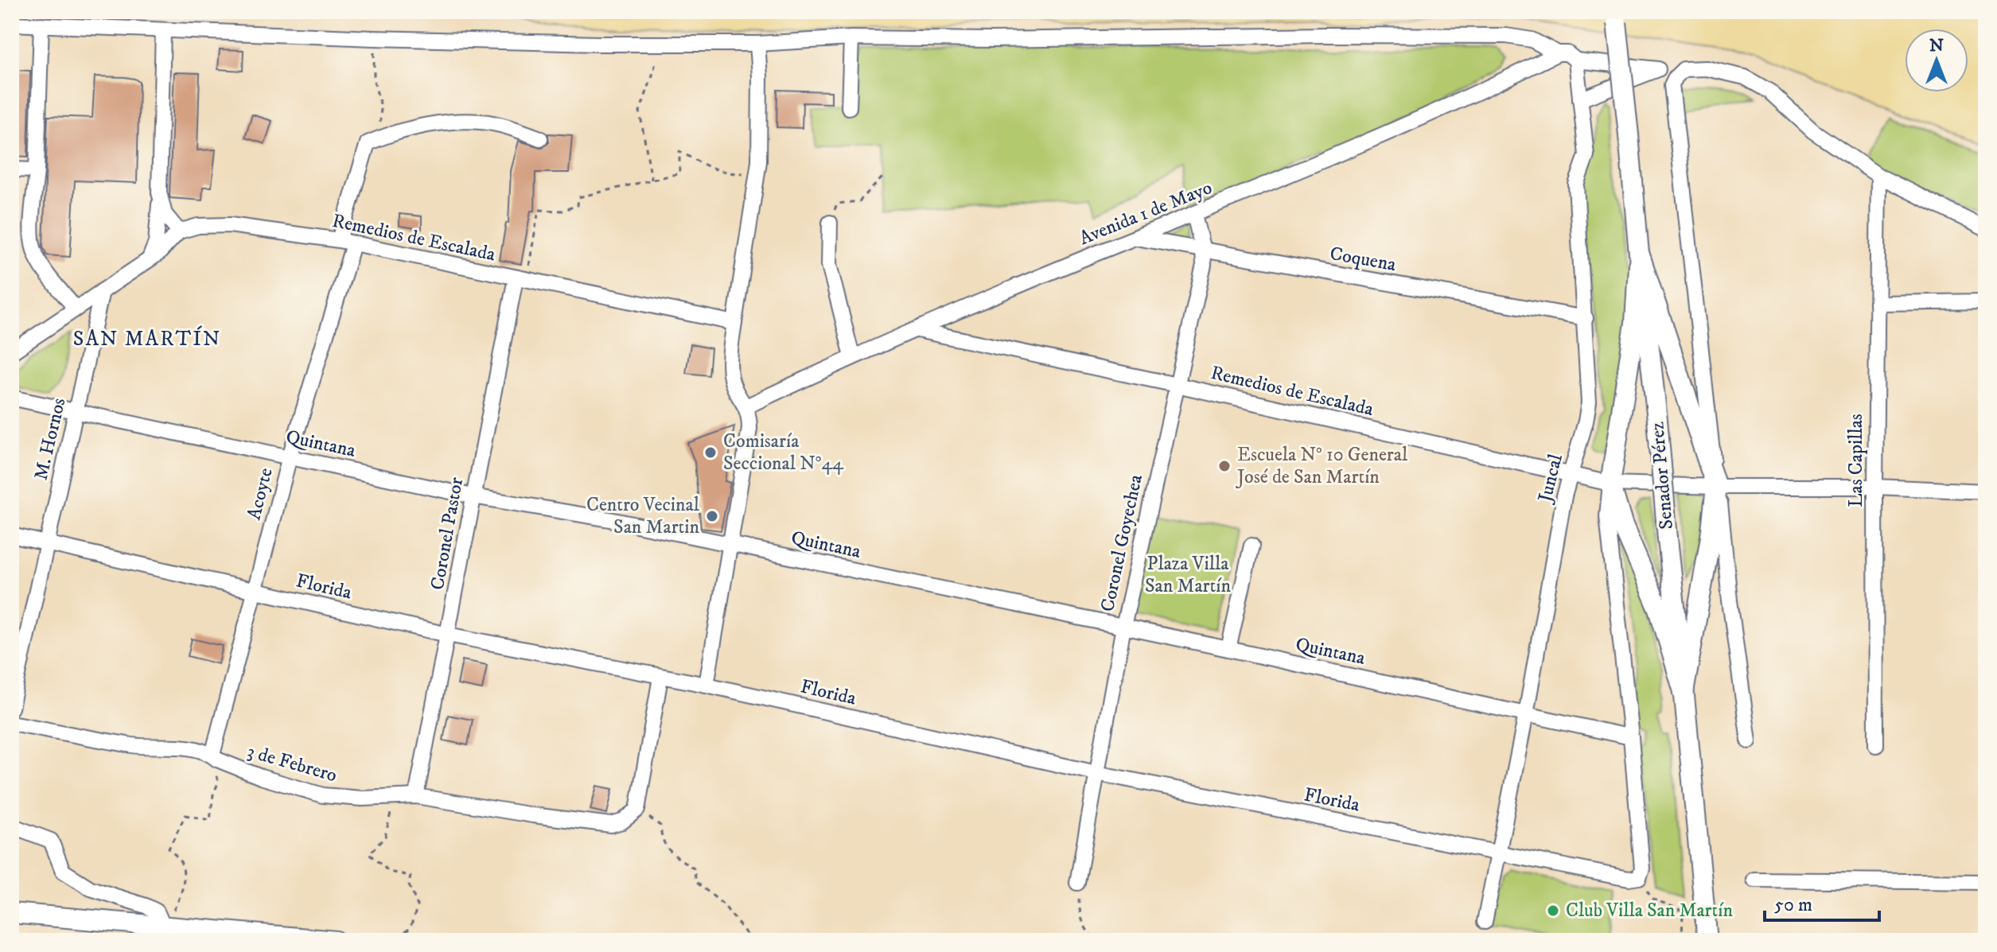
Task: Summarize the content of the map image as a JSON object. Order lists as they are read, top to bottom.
{
  "streets": {
    "main road": ["Senador Pérez"],
    "street": [
      "Avenida 1 de Mayo",
      "Remedios de Escalada",
      "Coquena",
      "M. Hornos",
      "Quintana",
      "Las Capillas",
      "Juncal",
      "Acoyte",
      "Coronel Pastor",
      "Coronel Goyechea",
      "Florida",
      "3 de Febrero"
    ]
  },
  "crossings": [
    ["Avenida 1 de Mayo", "Remedios de Escalada"],
    ["Avenida 1 de Mayo", "Coquena"],
    ["Avenida 1 de Mayo", "Coronel Goyechea"],
    ["Remedios de Escalada", "Las Capillas"],
    ["Remedios de Escalada", "Juncal"],
    ["Remedios de Escalada", "Acoyte"],
    ["Remedios de Escalada", "Coronel Pastor"],
    ["Remedios de Escalada", "Coronel Goyechea"],
    ["Coquena", "Juncal"],
    ["Coquena", "Coronel Goyechea"],
    ["M. Hornos", "Quintana"],
    ["M. Hornos", "Florida"],
    ["Quintana", "Juncal"],
    ["Quintana", "Acoyte"],
    ["Quintana", "Coronel Pastor"],
    ["Quintana", "Coronel Goyechea"],
    ["Juncal", "Florida"],
    ["Acoyte", "Florida"],
    ["Acoyte", "3 de Febrero"],
    ["Coronel Pastor", "Florida"],
    ["Coronel Pastor", "3 de Febrero"],
    ["Coronel Goyechea", "Florida"],
    ["Florida", "3 de Febrero"]
  ],
  "districts": ["SAN MARTÍN"],
  "parks": ["Plaza Villa San Martín"],
  "places": [
    "Comisaría Seccional N°44",
    "Escuela N° 10 General José de San Martín",
    "Centro Vecinal San Martin",
    "Club Villa San Martín"
  ],
  "scale_bar": "50 m",
  "north": "top"
}
